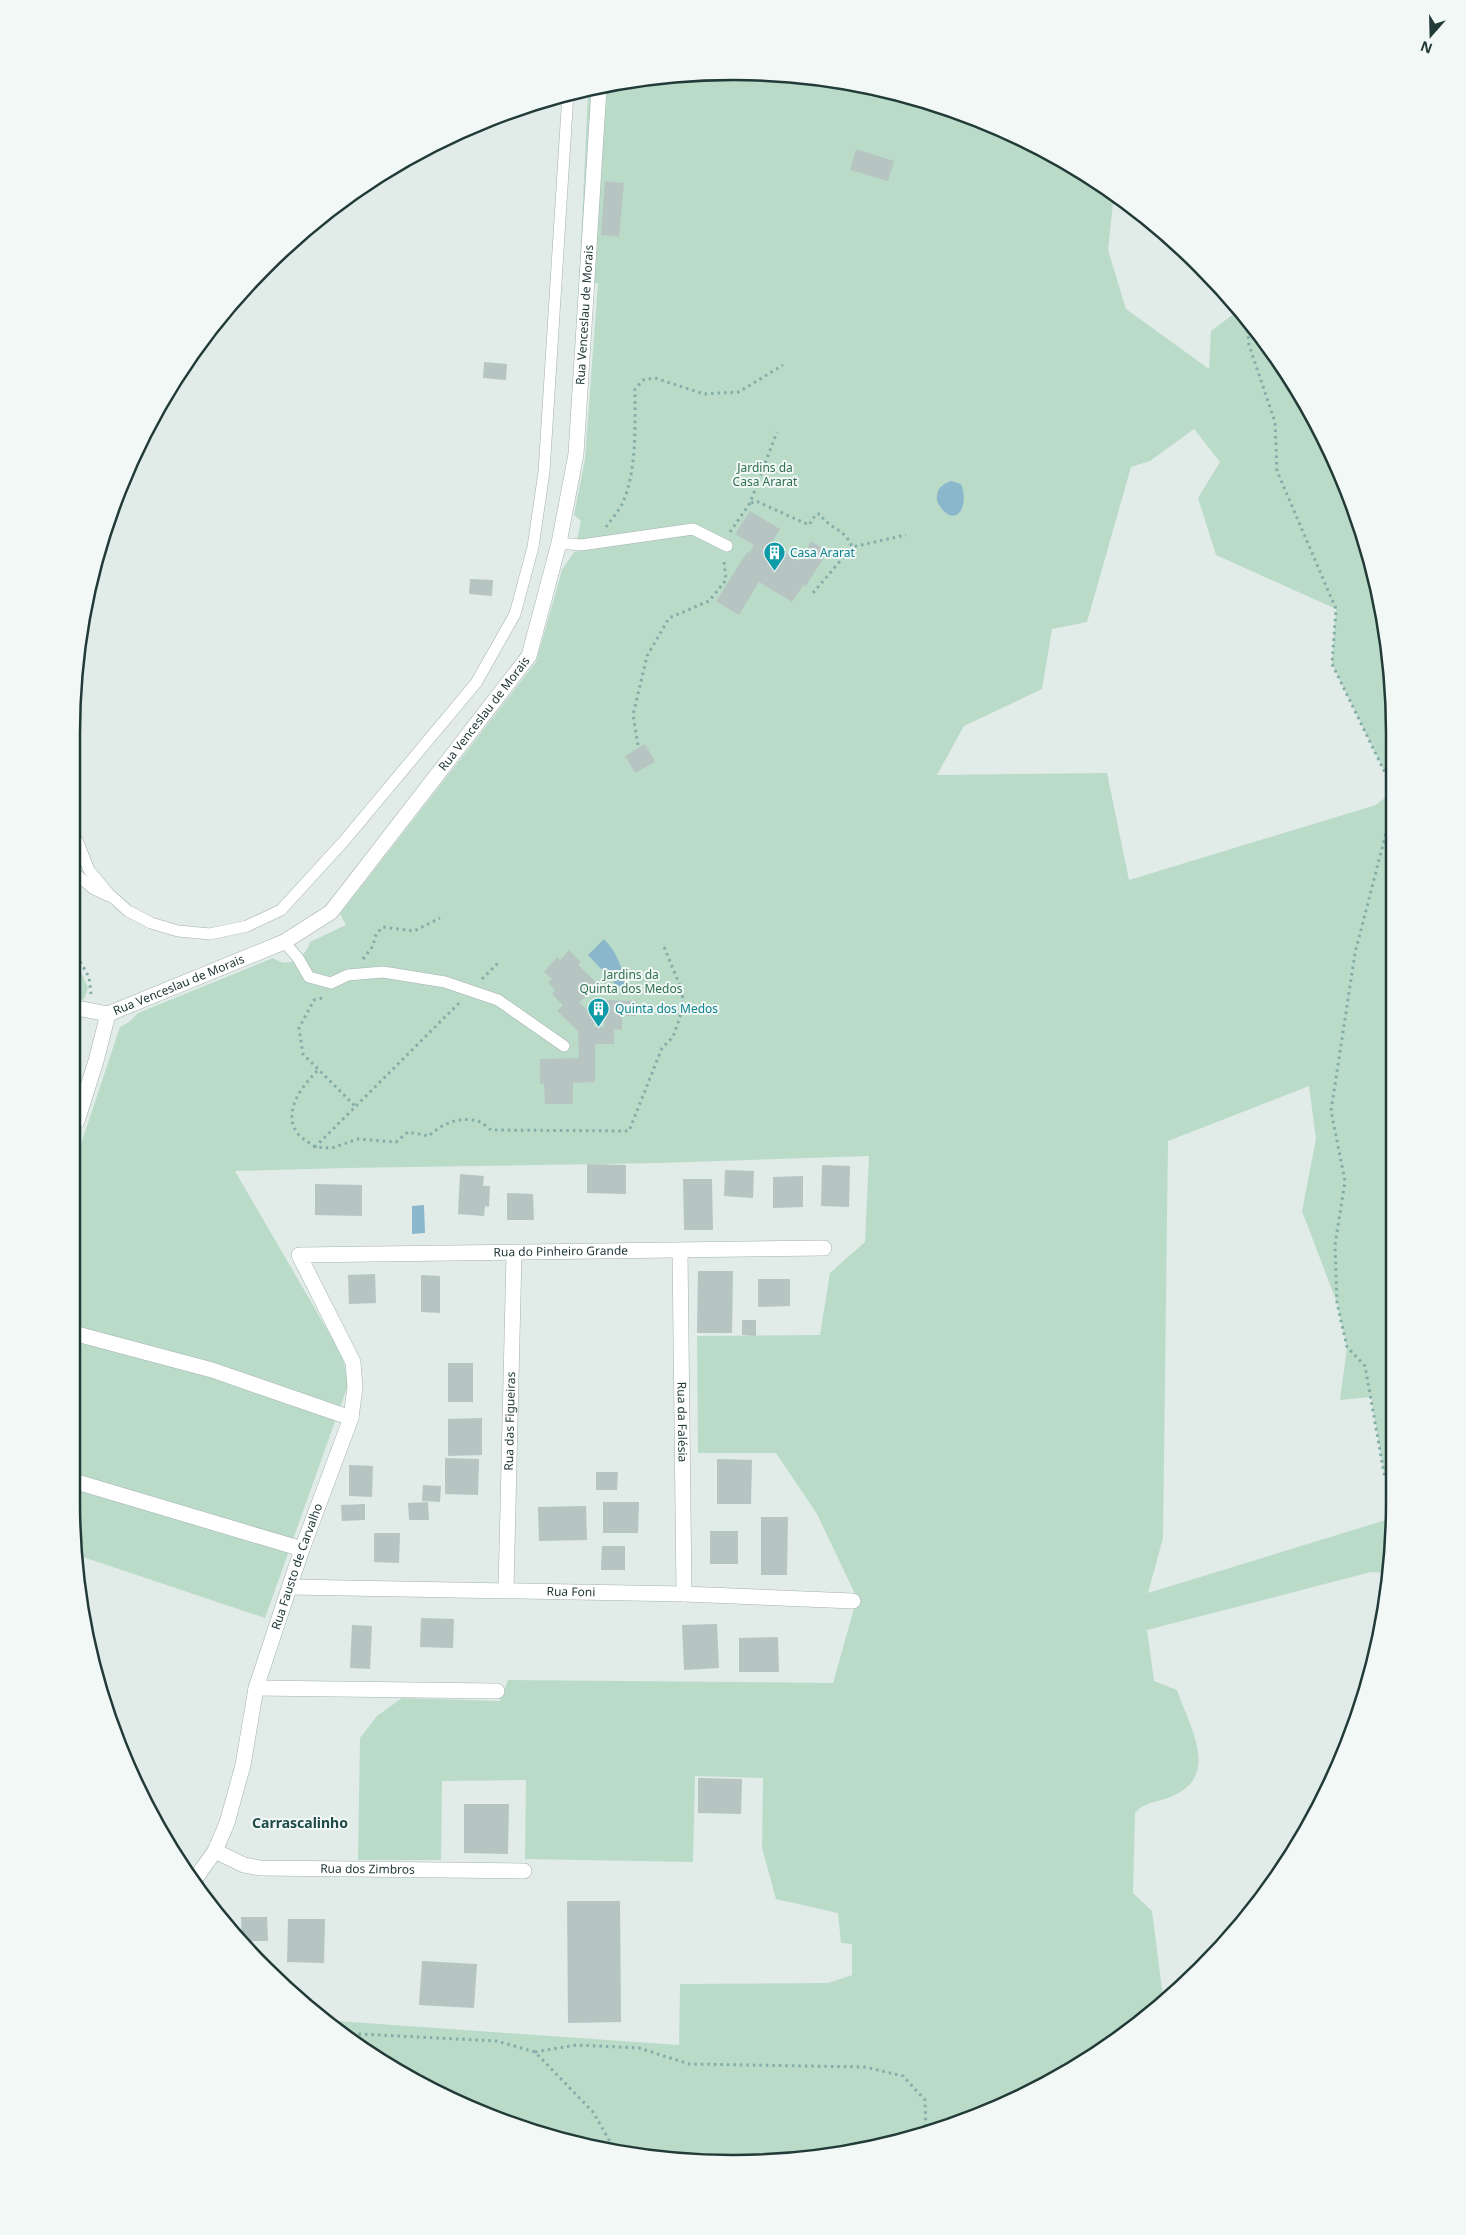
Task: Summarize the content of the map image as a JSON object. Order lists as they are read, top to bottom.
{
  "streets": {
    "street": [
      "Rua Venceslau de Morais",
      "Rua do Pinheiro Grande",
      "Rua das Figueiras",
      "Rua da Falésia",
      "Rua Fausto de Carvalho",
      "Rua Foni",
      "Rua dos Zimbros"
    ]
  },
  "crossings": [
    ["Rua do Pinheiro Grande", "Rua das Figueiras"],
    ["Rua do Pinheiro Grande", "Rua da Falésia"],
    ["Rua do Pinheiro Grande", "Rua Fausto de Carvalho"],
    ["Rua das Figueiras", "Rua Foni"],
    ["Rua da Falésia", "Rua Foni"],
    ["Rua Fausto de Carvalho", "Rua Foni"],
    ["Rua Fausto de Carvalho", "Rua dos Zimbros"]
  ],
  "districts": ["Carrascalinho"],
  "parks": ["Jardins da Casa Ararat", "Jardins da Quinta dos Medos"],
  "places": {
    "building": ["Casa Ararat", "Quinta dos Medos"]
  },
  "north": "bottom"
}
